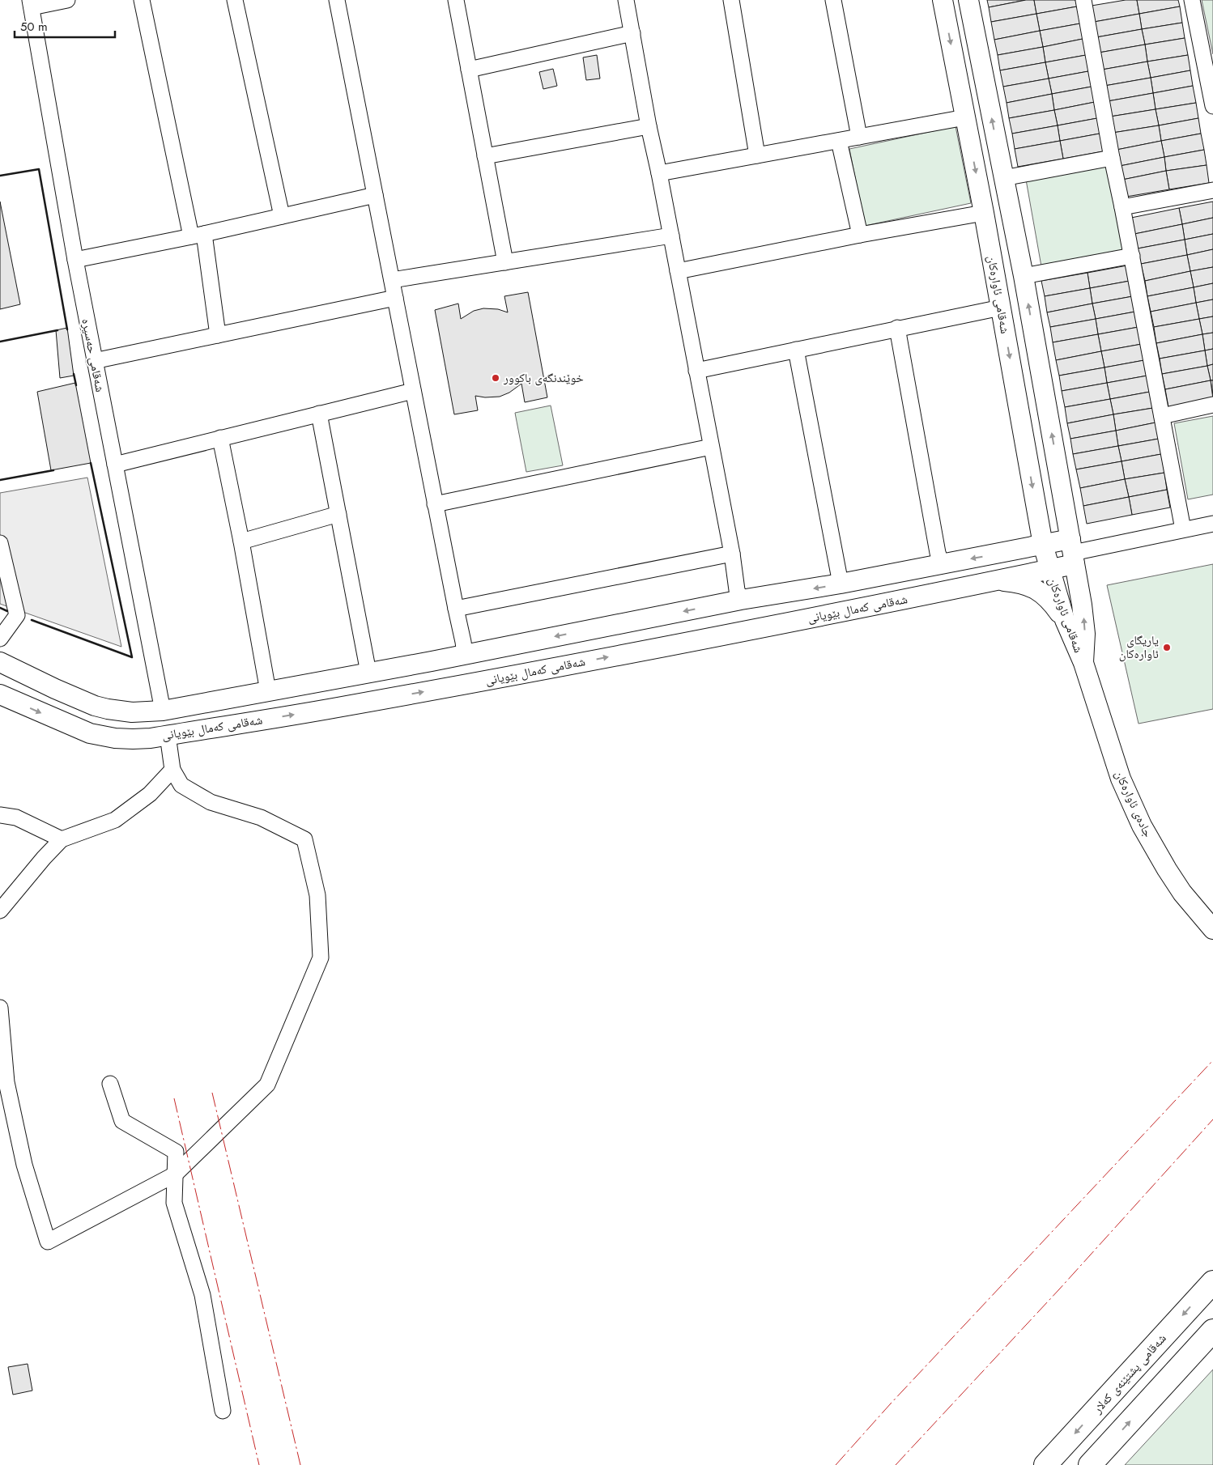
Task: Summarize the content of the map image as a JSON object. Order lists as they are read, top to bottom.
{
  "streets": {
    "highway": ["شەقامی پشتێنەی کەلار"],
    "main road": ["شەقامی ئاوارەکان", "شەقامی کەمال بێویانی", "جادەی ئاوارەکان"],
    "street": ["شەقامی حەسیرە"]
  },
  "crossings": [
    ["شەقامی ئاوارەکان", "شەقامی کەمال بێویانی"],
    ["شەقامی ئاوارەکان", "جادەی ئاوارەکان"],
    ["شەقامی حەسیرە", "شەقامی کەمال بێویانی"]
  ],
  "places": ["خوێندنگەی باکوور", "یاریگای ئاوارەکان"],
  "scale_bar": "50 m"
}
